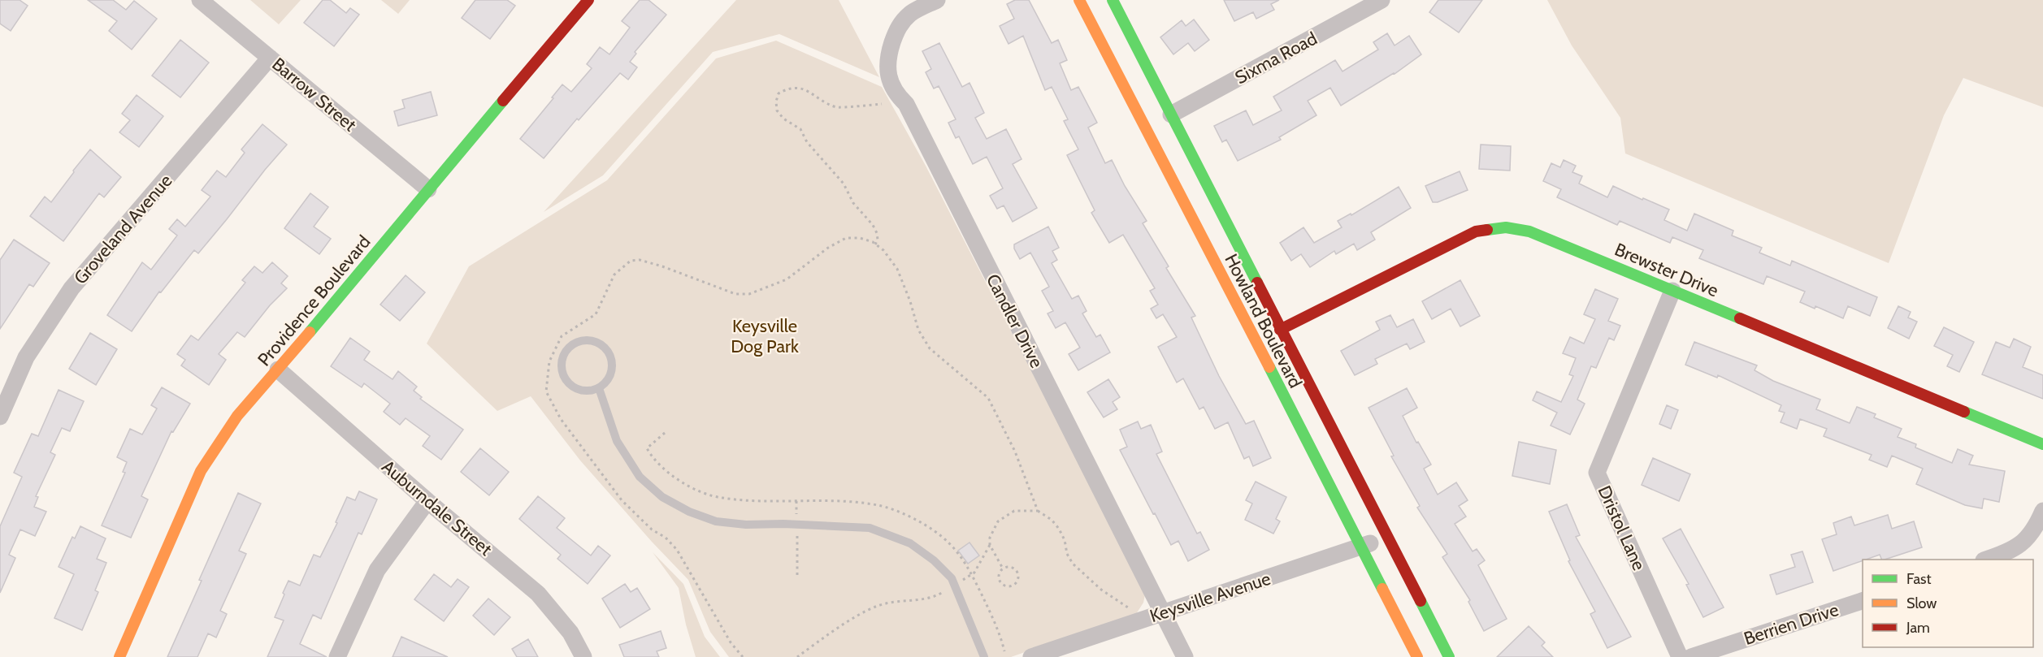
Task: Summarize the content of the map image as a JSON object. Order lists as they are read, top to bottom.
{
  "streets": {
    "main road": ["Brewster Drive", "Providence Boulevard", "Howland Boulevard"],
    "street": [
      "Sixma Road",
      "Barrow Street",
      "Groveland Avenue",
      "Candler Drive",
      "Auburndale Street",
      "Dristol Lane",
      "Keysville Avenue",
      "Berrien Drive"
    ]
  },
  "crossings": [
    ["Sixma Road", "Howland Boulevard"],
    ["Barrow Street", "Groveland Avenue"],
    ["Barrow Street", "Providence Boulevard"],
    ["Brewster Drive", "Howland Boulevard"],
    ["Brewster Drive", "Dristol Lane"],
    ["Providence Boulevard", "Auburndale Street"],
    ["Candler Drive", "Keysville Avenue"],
    ["Howland Boulevard", "Keysville Avenue"]
  ],
  "parks": ["Keysville Dog Park"],
  "legend": ["Fast", "Slow", "Jam"]
}
